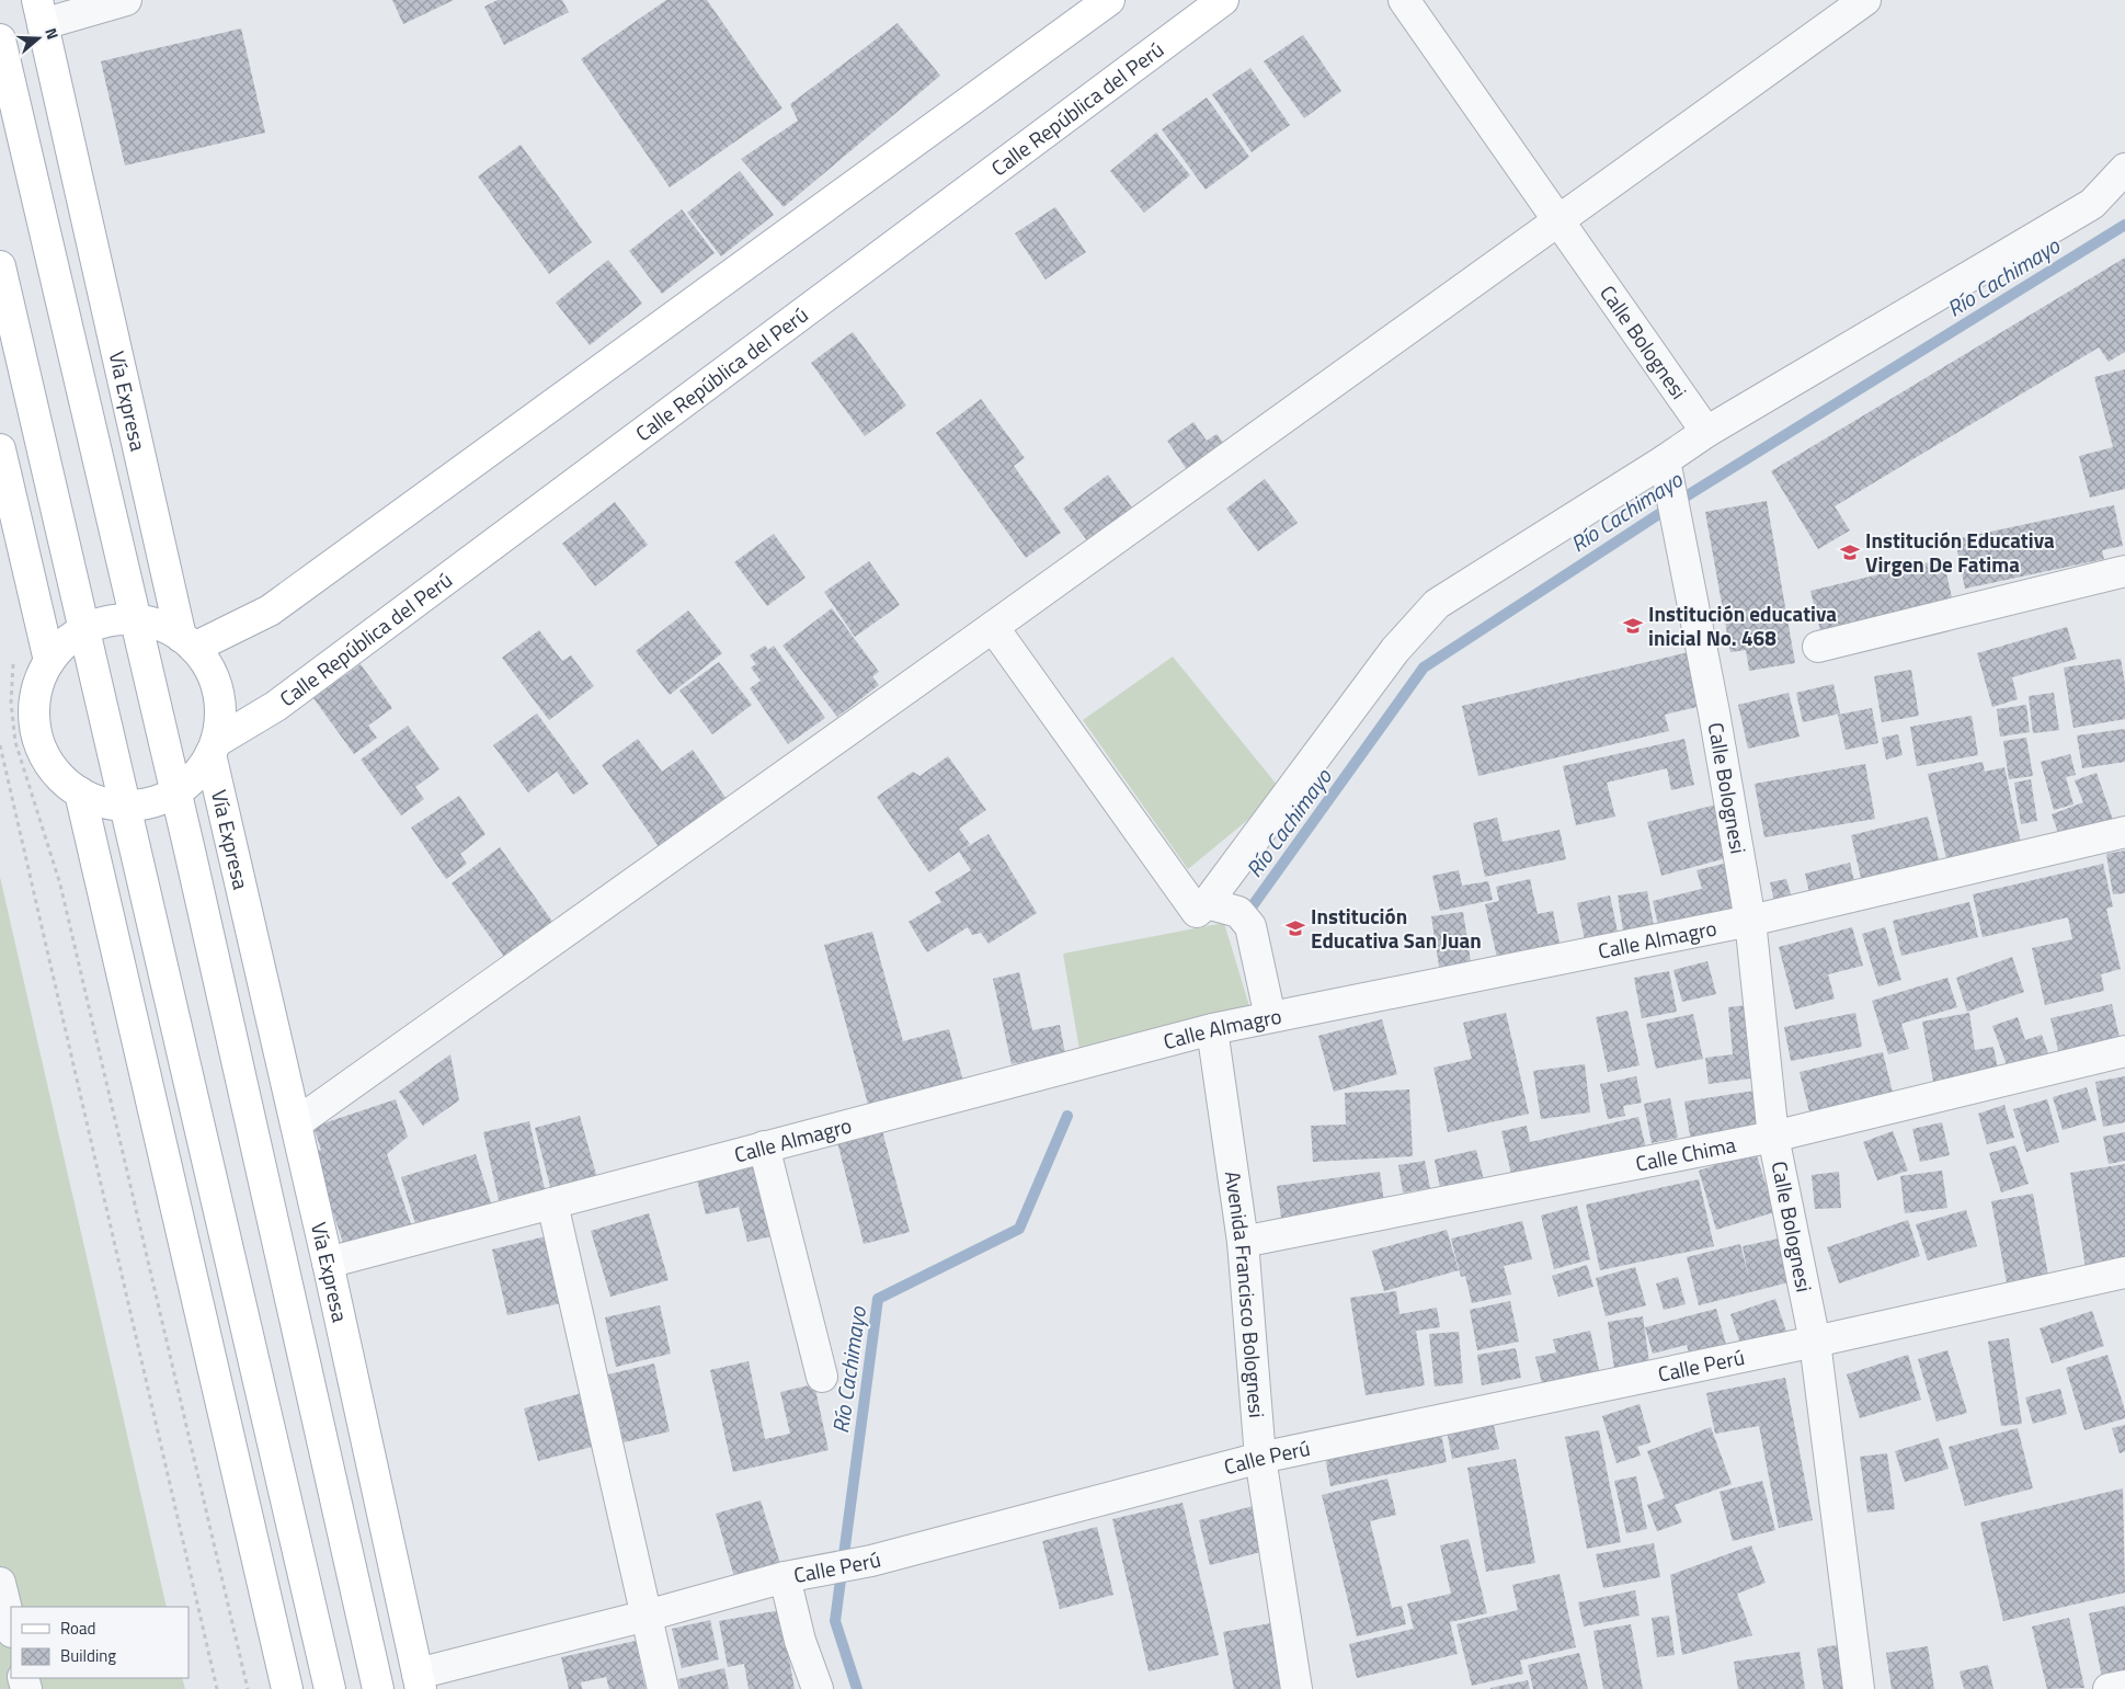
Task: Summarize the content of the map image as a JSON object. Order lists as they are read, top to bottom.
{
  "streets": {
    "main road": ["Calle República del Perú", "Vía Expresa"],
    "street": [
      "Calle Bolognesi",
      "Calle Almagro",
      "Calle Chima",
      "Avenida Francisco Bolognesi",
      "Calle Perú"
    ]
  },
  "crossings": [
    ["Calle República del Perú", "Vía Expresa"],
    ["Calle Bolognesi", "Calle Almagro"],
    ["Calle Bolognesi", "Calle Chima"],
    ["Calle Bolognesi", "Calle Perú"],
    ["Vía Expresa", "Calle Almagro"],
    ["Vía Expresa", "Calle Perú"],
    ["Calle Almagro", "Avenida Francisco Bolognesi"],
    ["Calle Chima", "Avenida Francisco Bolognesi"],
    ["Avenida Francisco Bolognesi", "Calle Perú"]
  ],
  "water": ["Río Cachimayo"],
  "places": {
    "school or university": ["Institución Educativa Virgen De Fatima", "Institución educativa inicial No. 468", "Institución Educativa San Juan"]
  },
  "legend": ["Road", "Building"],
  "north": "right"
}
